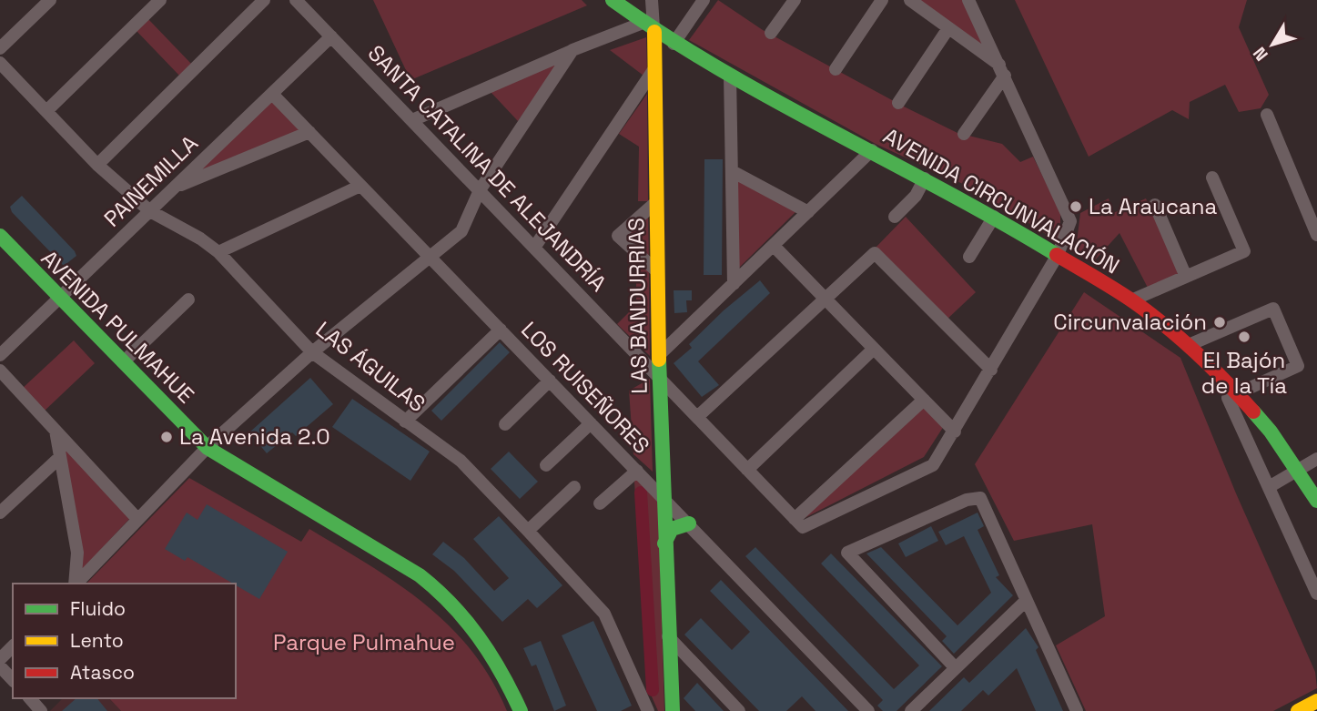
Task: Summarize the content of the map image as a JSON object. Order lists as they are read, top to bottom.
{
  "streets": {
    "street": [
      "SANTA CATALINA DE ALEJANDRÍA",
      "PAINEMILLA",
      "AVENIDA CIRCUNVALACIÓN",
      "LAS BANDURRIAS",
      "AVENIDA PULMAHUE",
      "LAS ÁGUILAS",
      "LOS RUISEÑORES"
    ]
  },
  "crossings": [
    ["SANTA CATALINA DE ALEJANDRÍA", "PAINEMILLA"],
    ["SANTA CATALINA DE ALEJANDRÍA", "LAS BANDURRIAS"],
    ["PAINEMILLA", "AVENIDA PULMAHUE"],
    ["PAINEMILLA", "LAS ÁGUILAS"],
    ["PAINEMILLA", "LOS RUISEÑORES"],
    ["AVENIDA CIRCUNVALACIÓN", "LAS BANDURRIAS"],
    ["LAS BANDURRIAS", "LOS RUISEÑORES"]
  ],
  "parks": ["Parque Pulmahue"],
  "places": [
    "La Araucana",
    "Circunvalación",
    "El Bajón de la Tía",
    "La Avenida 2.0"
  ],
  "legend": ["Fluido", "Lento", "Atasco"],
  "north": "bottom left"
}
